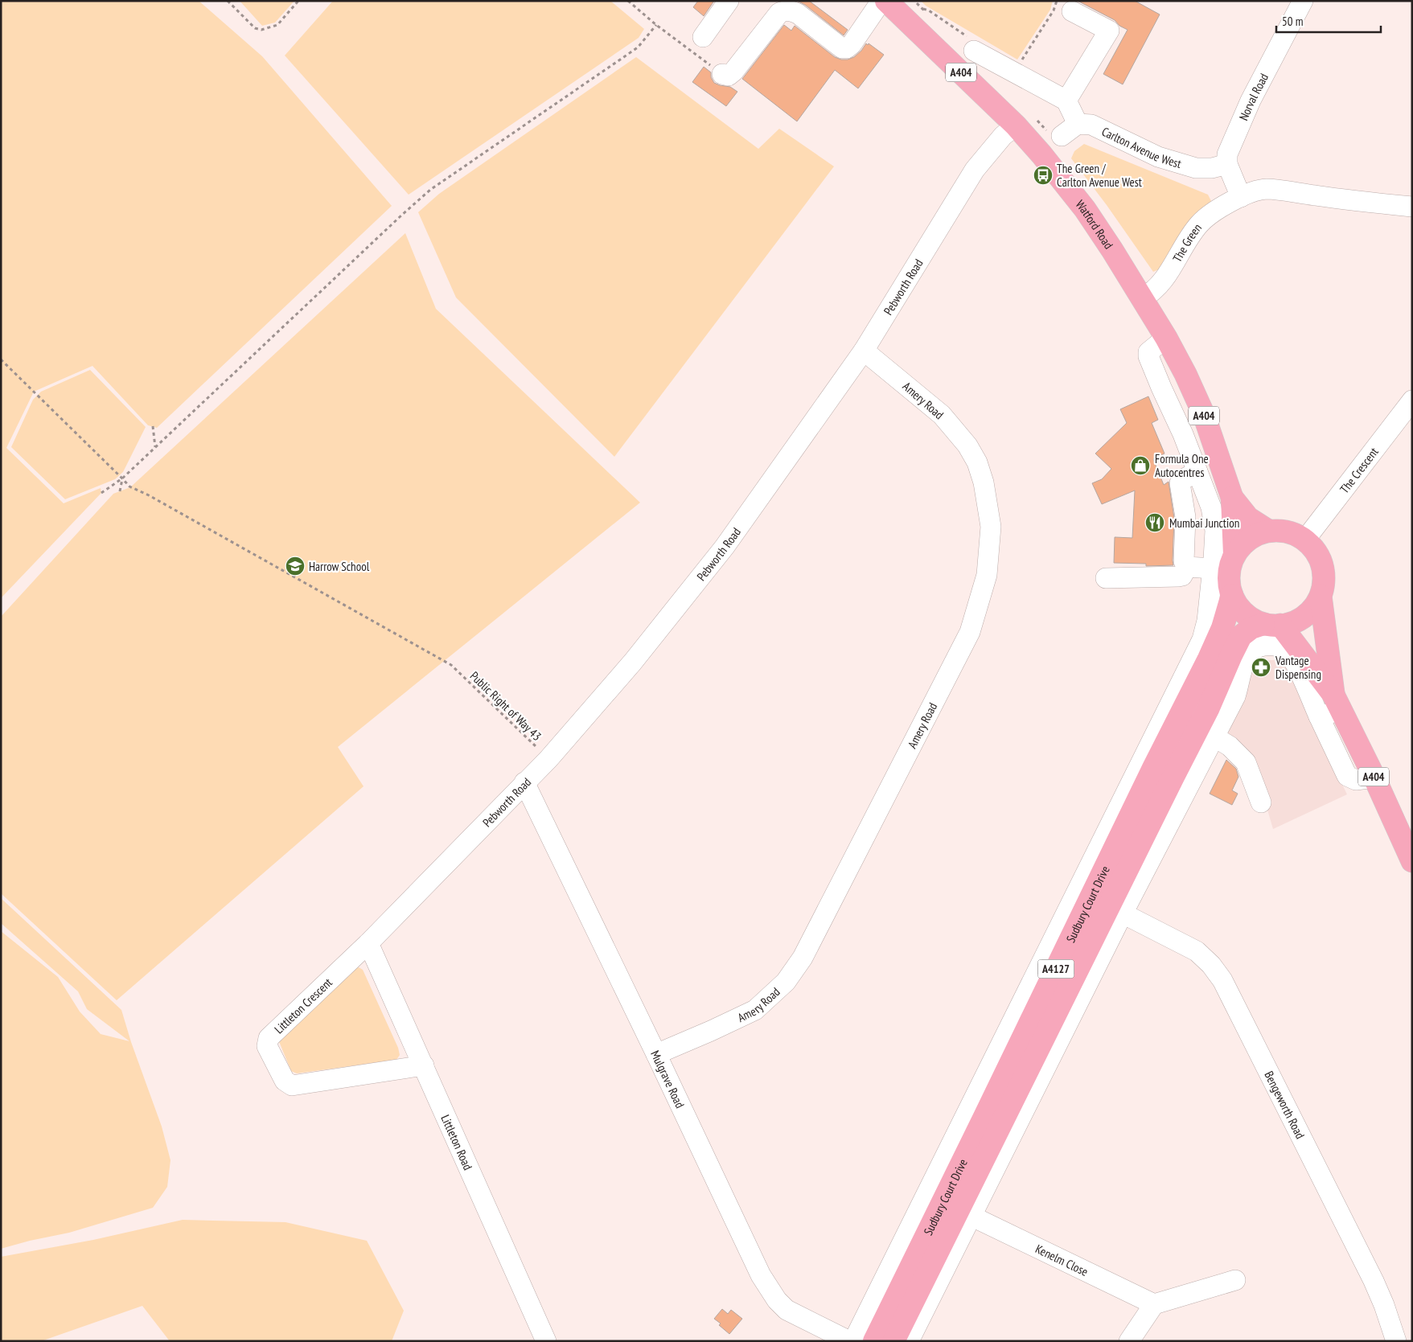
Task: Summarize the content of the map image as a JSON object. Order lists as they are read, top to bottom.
{
  "streets": {
    "main road": [
      "A404",
      "Watford Road",
      "Sudbury Court Drive",
      "A4127"
    ],
    "street": [
      "Norval Road",
      "Carlton Avenue West",
      "The Green",
      "Pebworth Road",
      "Amery Road",
      "The Crescent",
      "Littleton Crescent",
      "Mulgrave Road",
      "Bengeworth Road",
      "Littleton Road",
      "Kenelm Close"
    ],
    "path": ["Public Right of Way 43"]
  },
  "crossings": [
    ["A404", "Watford Road"],
    ["A404", "The Crescent"],
    ["A404", "Sudbury Court Drive"],
    ["Norval Road", "Carlton Avenue West"],
    ["Watford Road", "The Green"],
    ["Watford Road", "Pebworth Road"],
    ["Watford Road", "The Crescent"],
    ["Watford Road", "Sudbury Court Drive"],
    ["Pebworth Road", "Amery Road"],
    ["Pebworth Road", "Public Right of Way 43"],
    ["Pebworth Road", "Littleton Crescent"],
    ["Pebworth Road", "Mulgrave Road"],
    ["Pebworth Road", "Littleton Road"],
    ["Amery Road", "Mulgrave Road"],
    ["The Crescent", "Sudbury Court Drive"],
    ["Sudbury Court Drive", "Bengeworth Road"],
    ["Sudbury Court Drive", "Kenelm Close"],
    ["Littleton Crescent", "Littleton Road"]
  ],
  "places": {
    "bus stop": ["The Green / Carlton Avenue West"],
    "shop": ["Formula One Autocentres"],
    "restaurant": ["Mumbai Junction"],
    "school or university": ["Harrow School"],
    "pharmacy": ["Vantage Dispensing"]
  },
  "scale_bar": "50 m"
}
